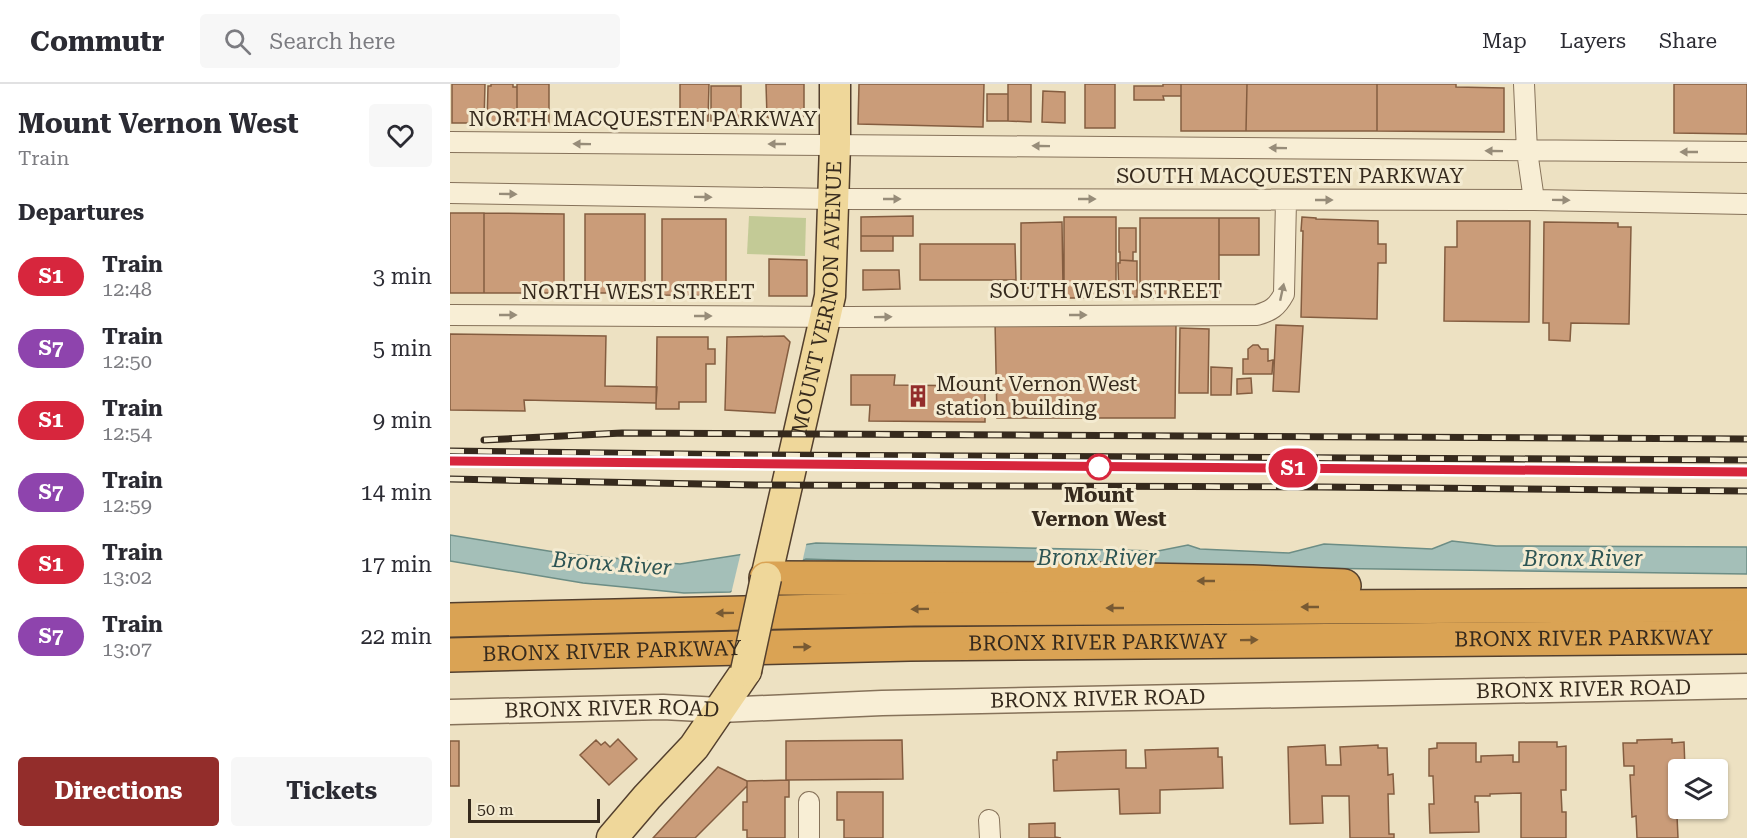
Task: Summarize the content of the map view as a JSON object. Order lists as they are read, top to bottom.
{
  "streets": {
    "highway": ["BRONX RIVER PARKWAY"],
    "main road": ["MOUNT VERNON AVENUE"],
    "street": [
      "NORTH MACQUESTEN PARKWAY",
      "SOUTH MACQUESTEN PARKWAY",
      "SOUTH WEST STREET",
      "NORTH WEST STREET",
      "BRONX RIVER ROAD"
    ]
  },
  "crossings": [
    ["NORTH MACQUESTEN PARKWAY", "SOUTH MACQUESTEN PARKWAY"],
    ["NORTH MACQUESTEN PARKWAY", "MOUNT VERNON AVENUE"],
    ["SOUTH MACQUESTEN PARKWAY", "SOUTH WEST STREET"],
    ["SOUTH MACQUESTEN PARKWAY", "MOUNT VERNON AVENUE"],
    ["SOUTH WEST STREET", "NORTH WEST STREET"],
    ["SOUTH WEST STREET", "MOUNT VERNON AVENUE"],
    ["NORTH WEST STREET", "MOUNT VERNON AVENUE"],
    ["MOUNT VERNON AVENUE", "BRONX RIVER ROAD"]
  ],
  "one_way": ["SOUTH WEST STREET"],
  "water": ["Bronx River"],
  "places": {
    "building": ["Mount Vernon West station building"],
    "other": ["Mount Vernon West"]
  },
  "scale_bar": "50 m",
  "page": {
    "header": "Commutr",
    "search": "Search here",
    "nav": ["Map", "Layers", "Share"],
    "heading": [
      ["Mount Vernon West", "Train"],
      "Departures"
    ],
    "on_map": "S1",
    "list": [
      {
        "mark": "S1",
        "name": "Train",
        "note": "12:48",
        "value": "3 min"
      },
      {
        "mark": "S7",
        "name": "Train",
        "note": "12:50",
        "value": "5 min"
      },
      {
        "mark": "S1",
        "name": "Train",
        "note": "12:54",
        "value": "9 min"
      },
      {
        "mark": "S7",
        "name": "Train",
        "note": "12:59",
        "value": "14 min"
      },
      {
        "mark": "S1",
        "name": "Train",
        "note": "13:02",
        "value": "17 min"
      },
      {
        "mark": "S7",
        "name": "Train",
        "note": "13:07",
        "value": "22 min"
      }
    ],
    "buttons": ["Directions", "Tickets"],
    "scale": "50 m"
  }
}
